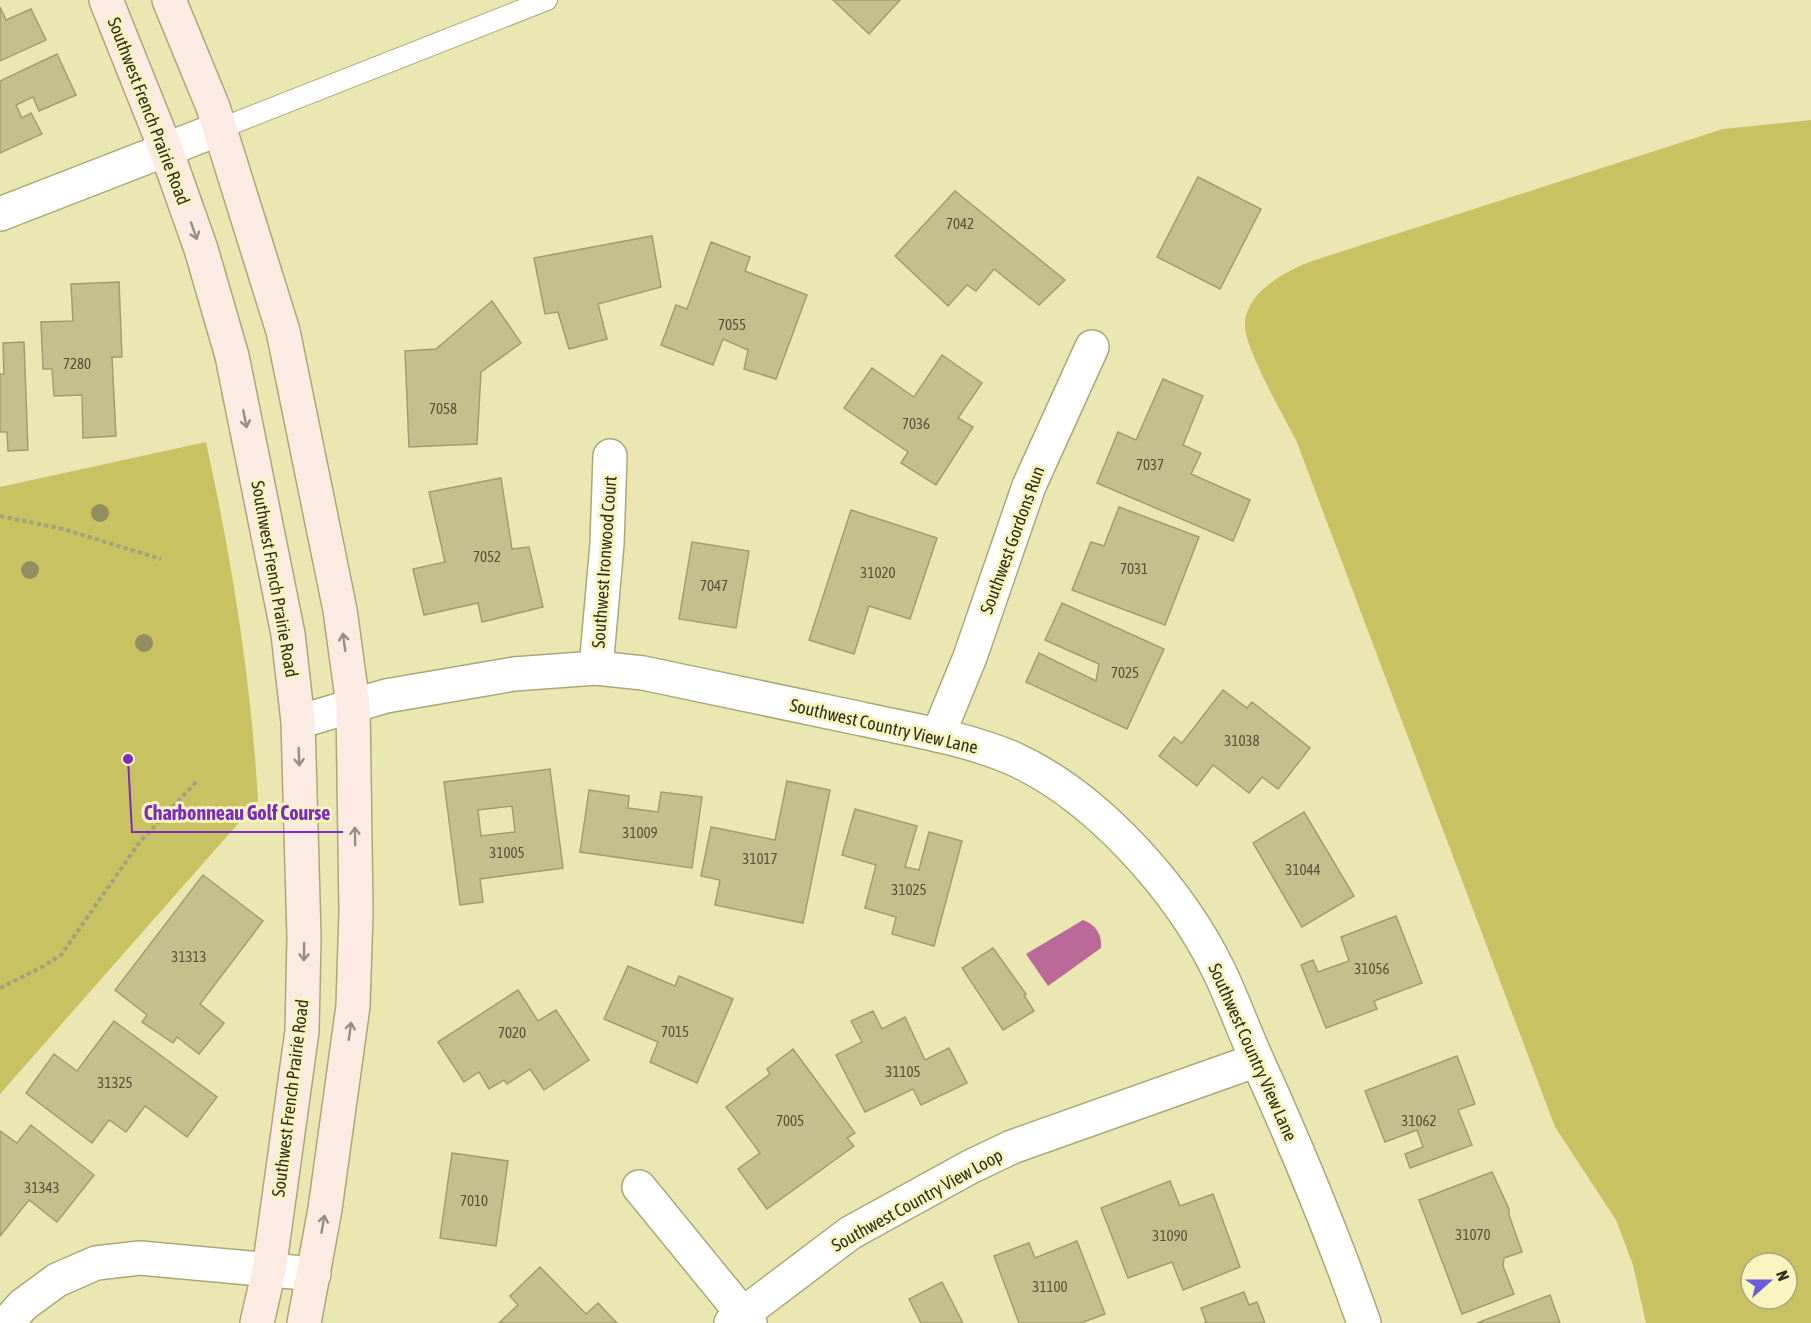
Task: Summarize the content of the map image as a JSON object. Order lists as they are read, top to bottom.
{
  "streets": {
    "street": [
      "Southwest French Prairie Road",
      "Southwest Gordons Run",
      "Southwest Ironwood Court",
      "Southwest Country View Lane",
      "Southwest Country View Loop"
    ]
  },
  "crossings": [
    ["Southwest French Prairie Road", "Southwest Country View Lane"],
    ["Southwest Gordons Run", "Southwest Country View Lane"],
    ["Southwest Ironwood Court", "Southwest Country View Lane"],
    ["Southwest Country View Lane", "Southwest Country View Loop"]
  ],
  "places": ["Charbonneau Golf Course"],
  "house_numbers": [
    "7042",
    "7055",
    "7280",
    "7058",
    "7036",
    "7037",
    "7052",
    "7031",
    "31020",
    "7047",
    "7025",
    "31038",
    "31009",
    "31005",
    "31017",
    "31044",
    "31025",
    "31313",
    "31056",
    "7015",
    "7020",
    "31105",
    "31325",
    "7005",
    "31062",
    "31343",
    "7010",
    "31070",
    "31090",
    "31100"
  ],
  "north": "right"
}
